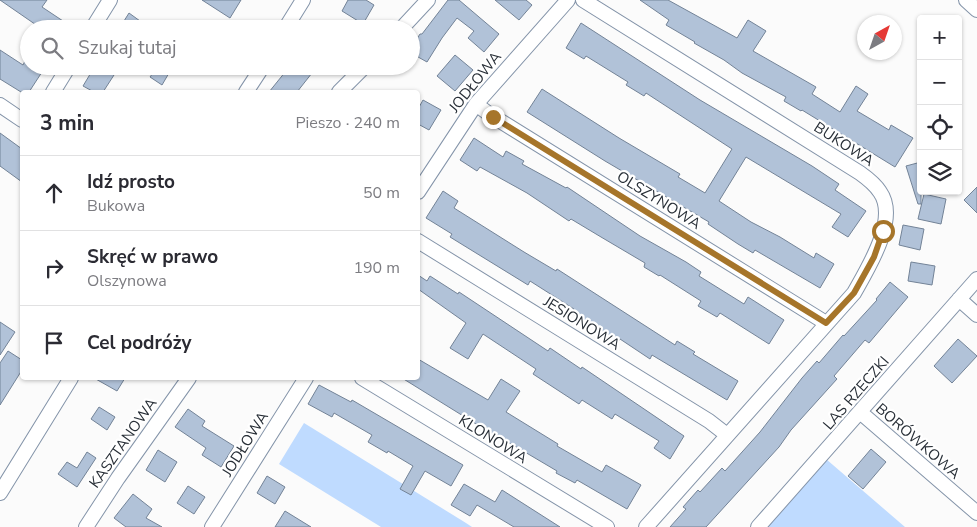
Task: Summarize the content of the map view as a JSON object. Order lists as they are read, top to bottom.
{
  "streets": {
    "street": [
      "JODŁOWA",
      "BUKOWA",
      "OLSZYNOWA",
      "JESIONOWA",
      "LAS RZECZKI",
      "KLONOWA",
      "BORÓWKOWA",
      "KASZTANOWA"
    ]
  },
  "crossings": [
    ["JODŁOWA", "OLSZYNOWA"],
    ["BUKOWA", "OLSZYNOWA"],
    ["BUKOWA", "JESIONOWA"],
    ["LAS RZECZKI", "BORÓWKOWA"]
  ],
  "north": "top right",
  "page": {
    "map_buttons": ["+", "−"],
    "search": "Szukaj tutaj",
    "heading": ["3 min", "Pieszo · 240 m"],
    "list": [
      ["Idź prosto", "Bukowa", "50 m"],
      ["Skręć w prawo", "Olszynowa", "190 m"],
      "Cel podróży"
    ]
  }
}
